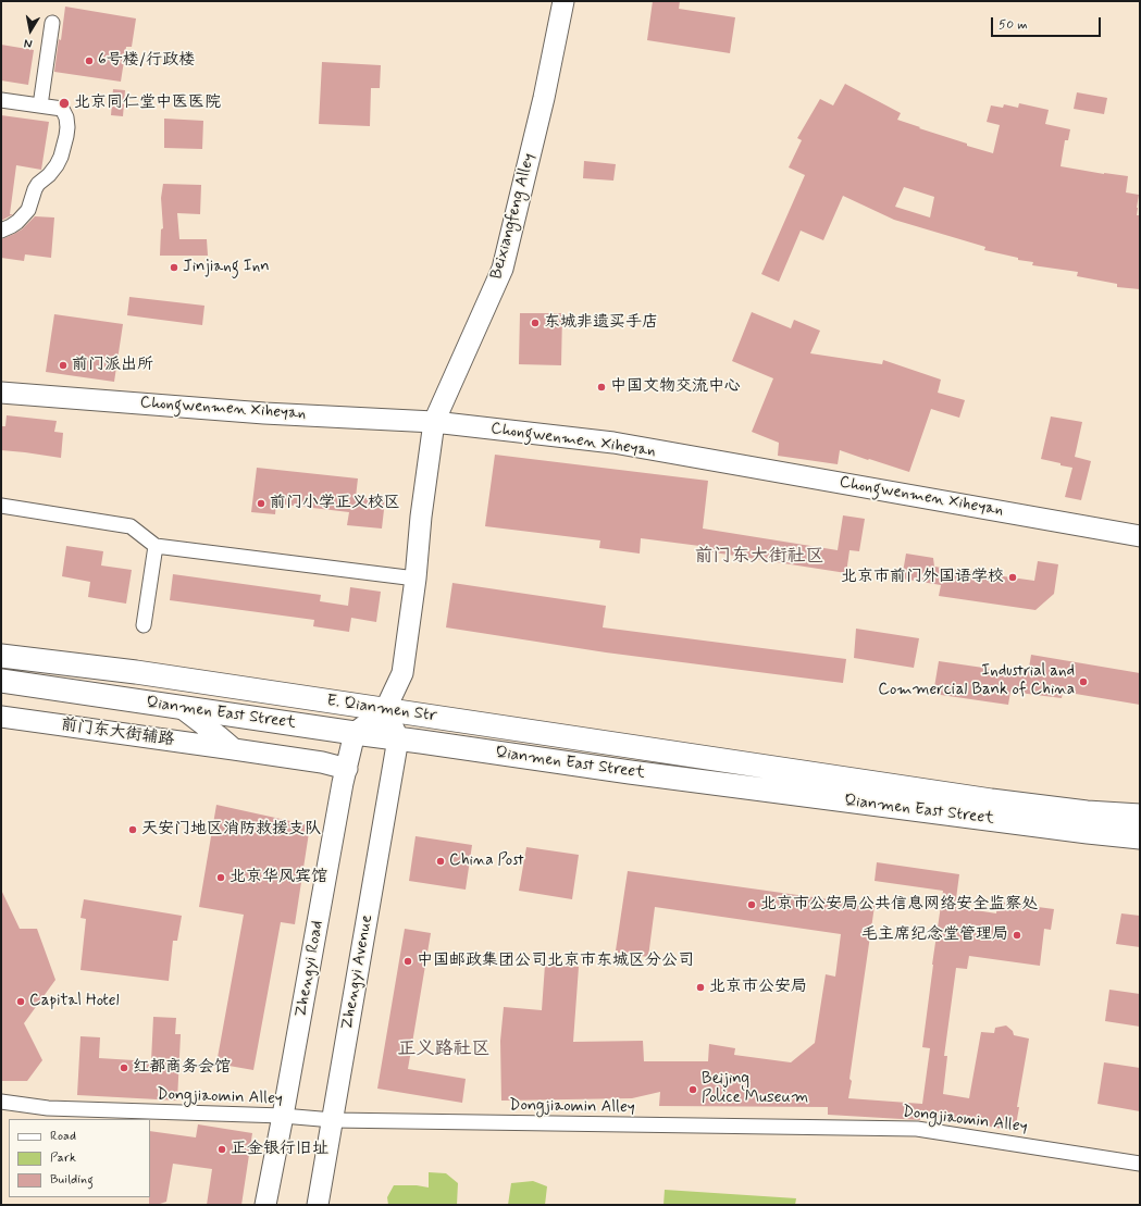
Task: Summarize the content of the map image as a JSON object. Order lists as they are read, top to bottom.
{
  "streets": {
    "main road": ["E. Qianmen Str", "Qianmen East Street"],
    "street": [
      "Beixiangfeng Alley",
      "Chongwenmen Xiheyan",
      "前门东大街辅路",
      "Zhengyi Road",
      "Zhengyi Avenue",
      "Dongjiaomin Alley"
    ]
  },
  "crossings": [
    ["Beixiangfeng Alley", "Chongwenmen Xiheyan"],
    ["Beixiangfeng Alley", "E. Qianmen Str"],
    ["Beixiangfeng Alley", "Qianmen East Street"],
    ["E. Qianmen Str", "Qianmen East Street"],
    ["Qianmen East Street", "前门东大街辅路"],
    ["Qianmen East Street", "Zhengyi Road"],
    ["Qianmen East Street", "Zhengyi Avenue"],
    ["前门东大街辅路", "Zhengyi Road"],
    ["Zhengyi Road", "Dongjiaomin Alley"],
    ["Zhengyi Avenue", "Dongjiaomin Alley"]
  ],
  "districts": ["前门东大街社区", "正义路社区"],
  "places": [
    "6号楼/行政楼",
    "北京同仁堂中医医院",
    "Jinjiang Inn",
    "东城非遗买手店",
    "前门派出所",
    "中国文物交流中心",
    "前门小学正义校区",
    "北京市前门外国语学校",
    "Industrial and Commercial Bank of China",
    "天安门地区消防救援支队",
    "China Post",
    "北京华风宾馆",
    "北京市公安局公共信息网络安全监察处",
    "毛主席纪念堂管理局",
    "中国邮政集团公司北京市东城区分公司",
    "北京市公安局",
    "Capital Hotel",
    "红都商务会馆",
    "Beijing Police Museum",
    "正金银行旧址"
  ],
  "legend": ["Road", "Park", "Building"],
  "scale_bar": "50 m",
  "north": "bottom"
}
